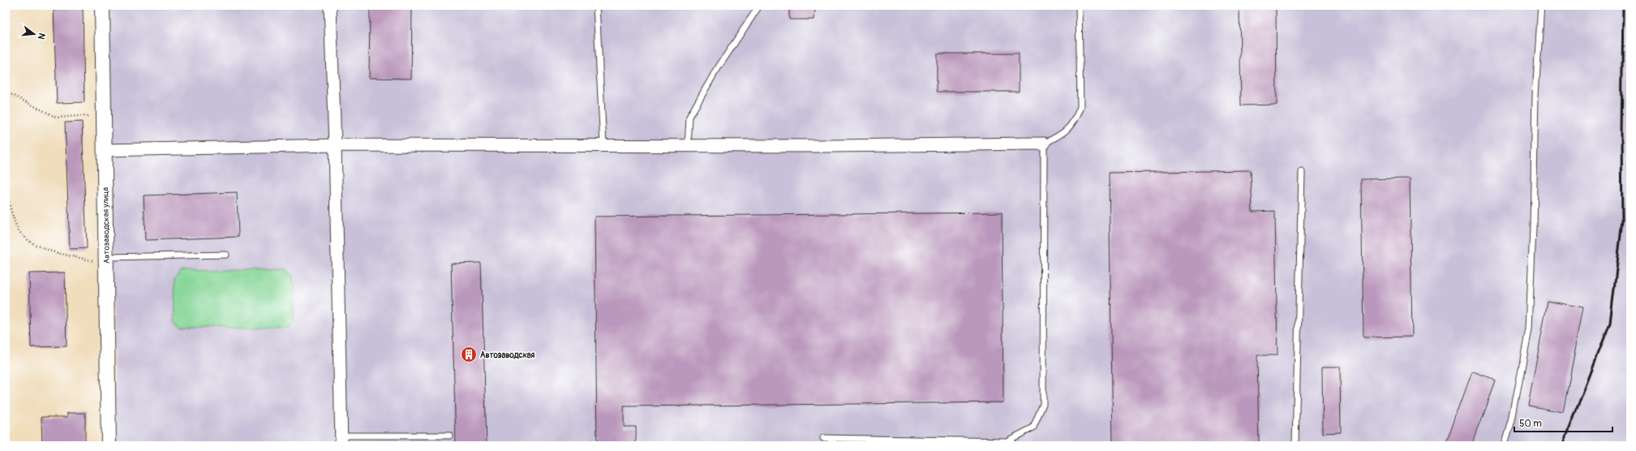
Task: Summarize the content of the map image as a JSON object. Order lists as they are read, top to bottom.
{
  "streets": {
    "street": ["Автозаводская улица"]
  },
  "places": {
    "building": ["Автозаводская"]
  },
  "scale_bar": "50 m",
  "north": "right"
}
